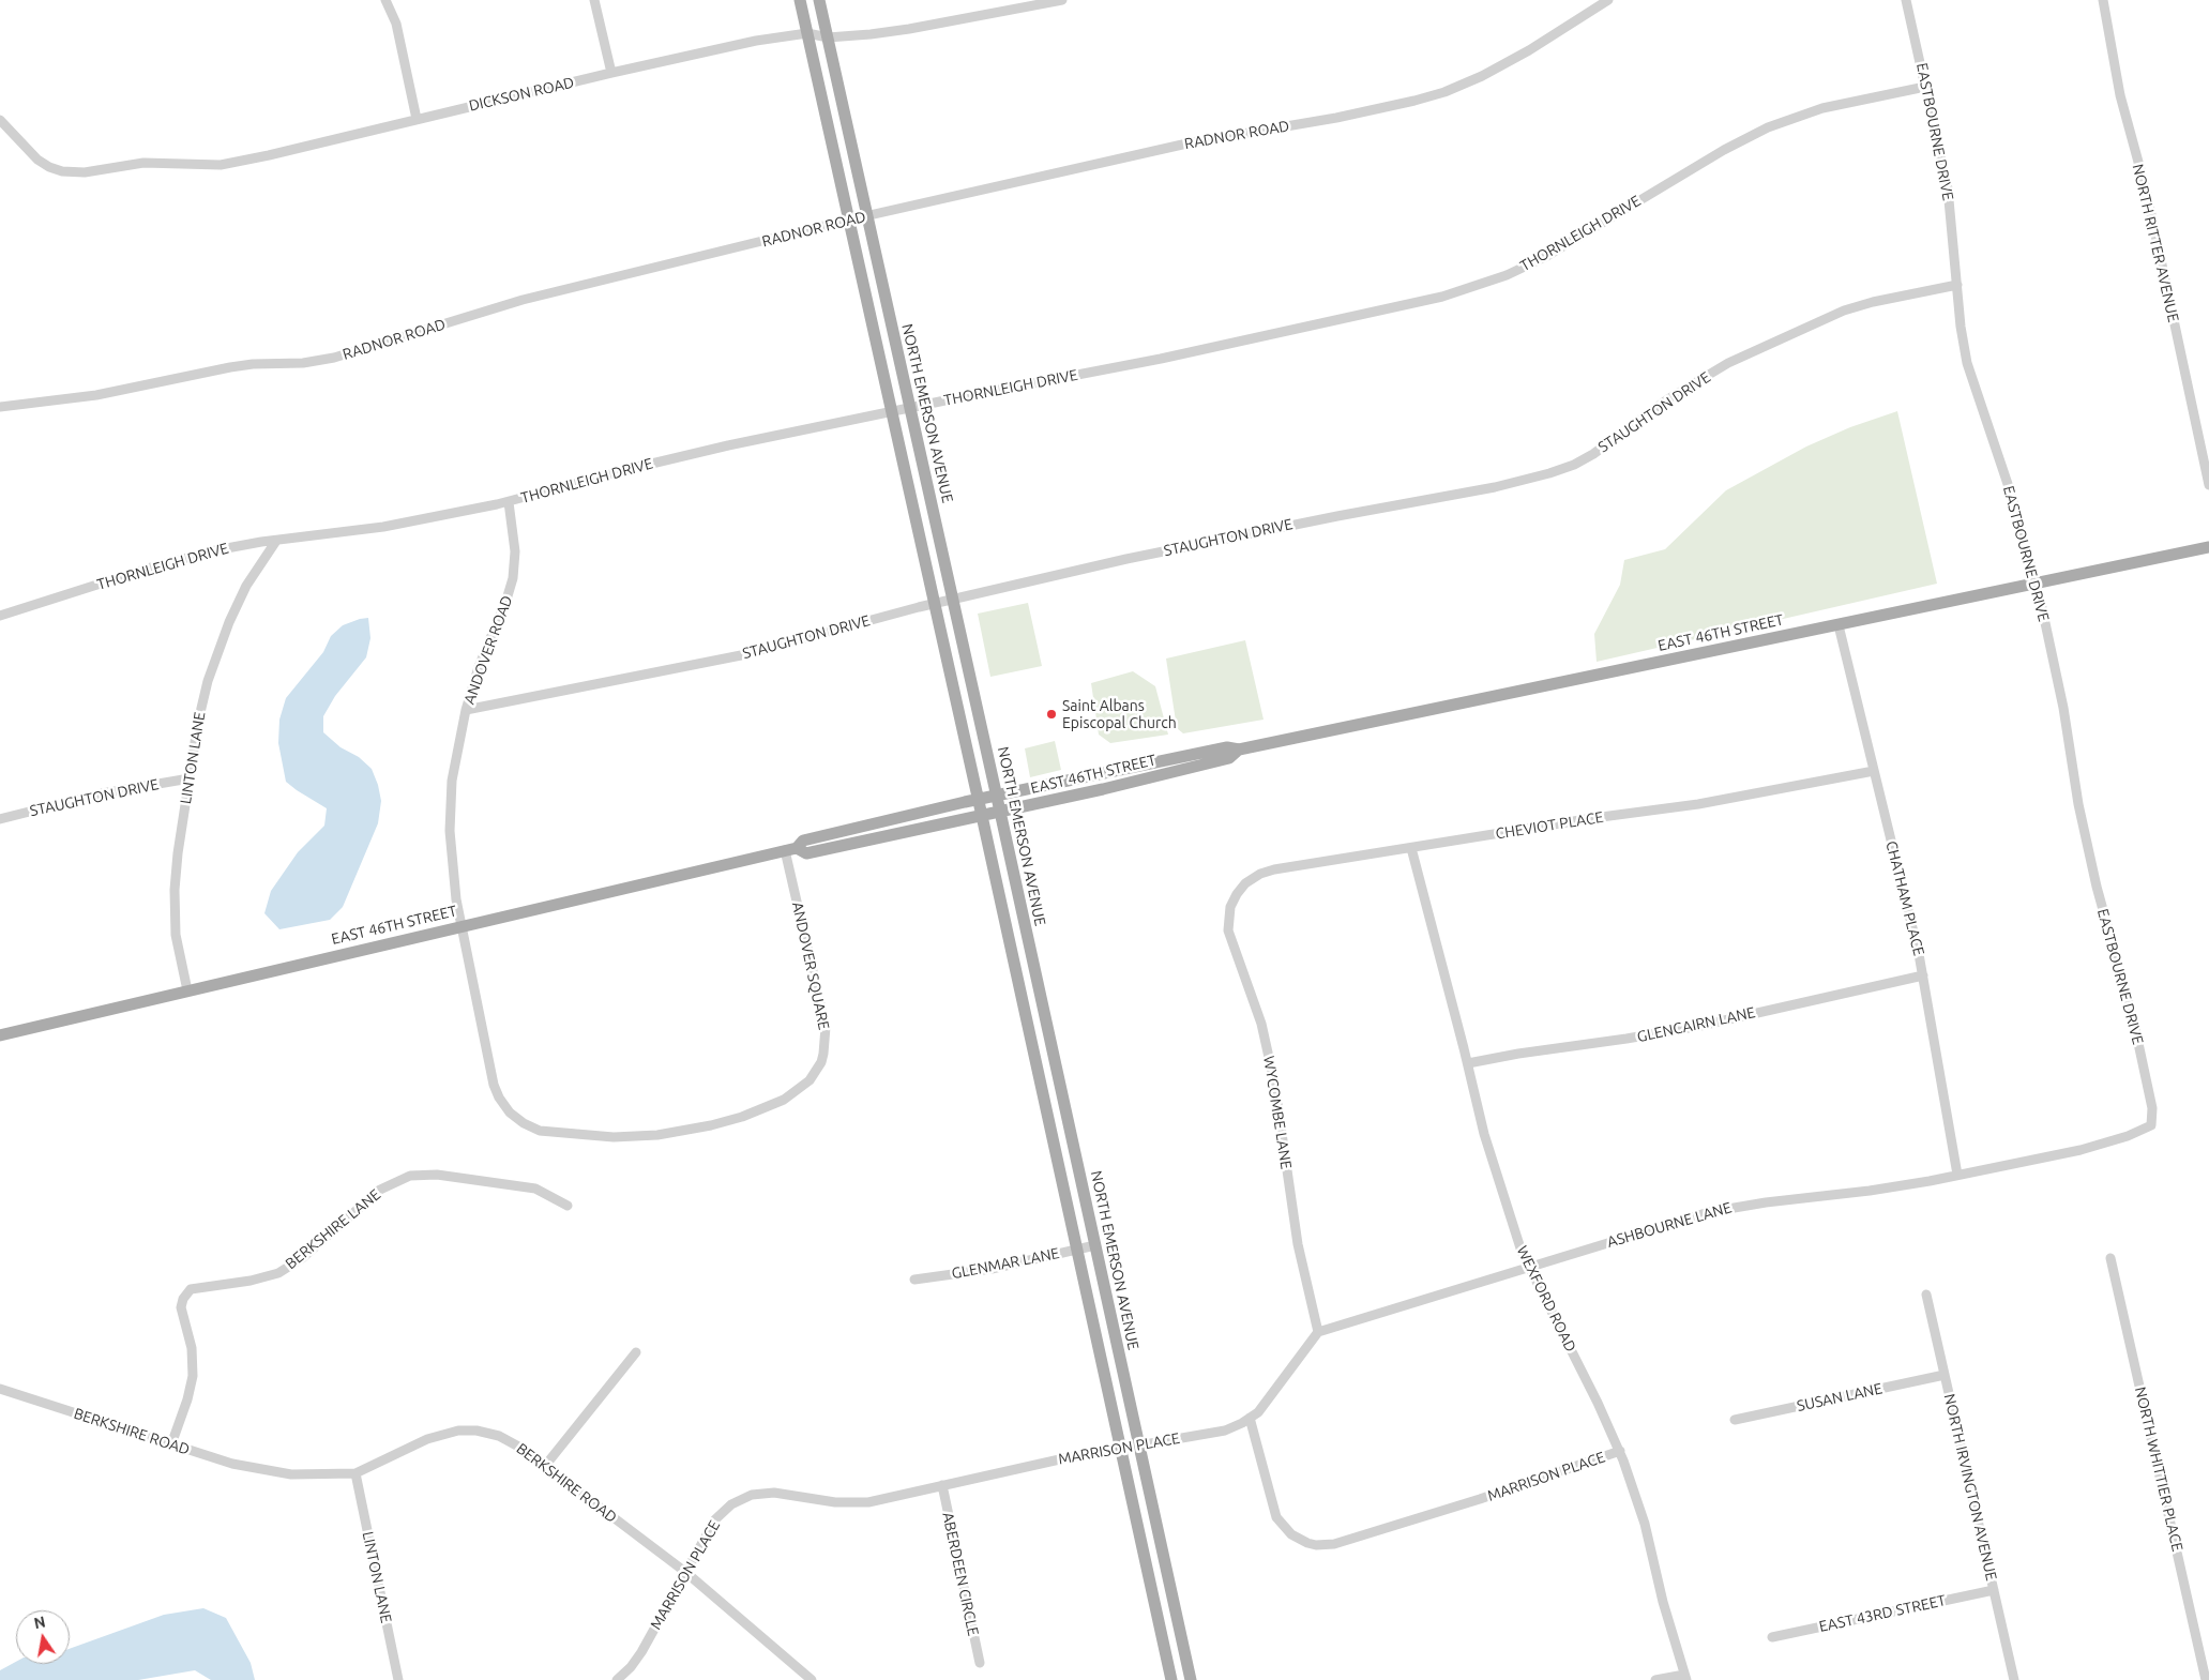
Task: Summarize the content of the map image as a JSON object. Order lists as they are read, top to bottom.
{
  "streets": {
    "main road": ["NORTH EMERSON AVENUE", "EAST 46TH STREET"],
    "street": [
      "DICKSON ROAD",
      "EASTBOURNE DRIVE",
      "RADNOR ROAD",
      "THORNLEIGH DRIVE",
      "NORTH RITTER AVENUE",
      "STAUGHTON DRIVE",
      "ANDOVER ROAD",
      "LINTON LANE",
      "CHEVIOT PLACE",
      "CHATHAM PLACE",
      "ANDOVER SQUARE",
      "GLENCAIRN LANE",
      "WYCOMBE LANE",
      "ASHBOURNE LANE",
      "BERKSHIRE LANE",
      "GLENMAR LANE",
      "WEXFORD ROAD",
      "SUSAN LANE",
      "BERKSHIRE ROAD",
      "MARRISON PLACE",
      "NORTH WHITTIER PLACE",
      "NORTH IRVINGTON AVENUE",
      "ABERDEEN CIRCLE",
      "EAST 43RD STREET"
    ]
  },
  "crossings": [
    ["DICKSON ROAD", "NORTH EMERSON AVENUE"],
    ["EASTBOURNE DRIVE", "THORNLEIGH DRIVE"],
    ["EASTBOURNE DRIVE", "STAUGHTON DRIVE"],
    ["EASTBOURNE DRIVE", "EAST 46TH STREET"],
    ["EASTBOURNE DRIVE", "ASHBOURNE LANE"],
    ["RADNOR ROAD", "NORTH EMERSON AVENUE"],
    ["THORNLEIGH DRIVE", "NORTH EMERSON AVENUE"],
    ["THORNLEIGH DRIVE", "ANDOVER ROAD"],
    ["THORNLEIGH DRIVE", "LINTON LANE"],
    ["STAUGHTON DRIVE", "NORTH EMERSON AVENUE"],
    ["STAUGHTON DRIVE", "ANDOVER ROAD"],
    ["STAUGHTON DRIVE", "LINTON LANE"],
    ["NORTH EMERSON AVENUE", "EAST 46TH STREET"],
    ["NORTH EMERSON AVENUE", "GLENMAR LANE"],
    ["NORTH EMERSON AVENUE", "MARRISON PLACE"],
    ["EAST 46TH STREET", "ANDOVER ROAD"],
    ["EAST 46TH STREET", "LINTON LANE"],
    ["EAST 46TH STREET", "CHATHAM PLACE"],
    ["EAST 46TH STREET", "ANDOVER SQUARE"],
    ["ANDOVER ROAD", "ANDOVER SQUARE"],
    ["LINTON LANE", "BERKSHIRE ROAD"],
    ["CHEVIOT PLACE", "CHATHAM PLACE"],
    ["CHEVIOT PLACE", "WYCOMBE LANE"],
    ["CHEVIOT PLACE", "WEXFORD ROAD"],
    ["CHATHAM PLACE", "GLENCAIRN LANE"],
    ["CHATHAM PLACE", "ASHBOURNE LANE"],
    ["GLENCAIRN LANE", "WEXFORD ROAD"],
    ["WYCOMBE LANE", "ASHBOURNE LANE"],
    ["ASHBOURNE LANE", "WEXFORD ROAD"],
    ["BERKSHIRE LANE", "BERKSHIRE ROAD"],
    ["WEXFORD ROAD", "MARRISON PLACE"],
    ["SUSAN LANE", "NORTH IRVINGTON AVENUE"],
    ["BERKSHIRE ROAD", "MARRISON PLACE"],
    ["MARRISON PLACE", "ABERDEEN CIRCLE"],
    ["NORTH IRVINGTON AVENUE", "EAST 43RD STREET"]
  ],
  "places": ["Saint Albans Episcopal Church"],
  "north": "top"
}
